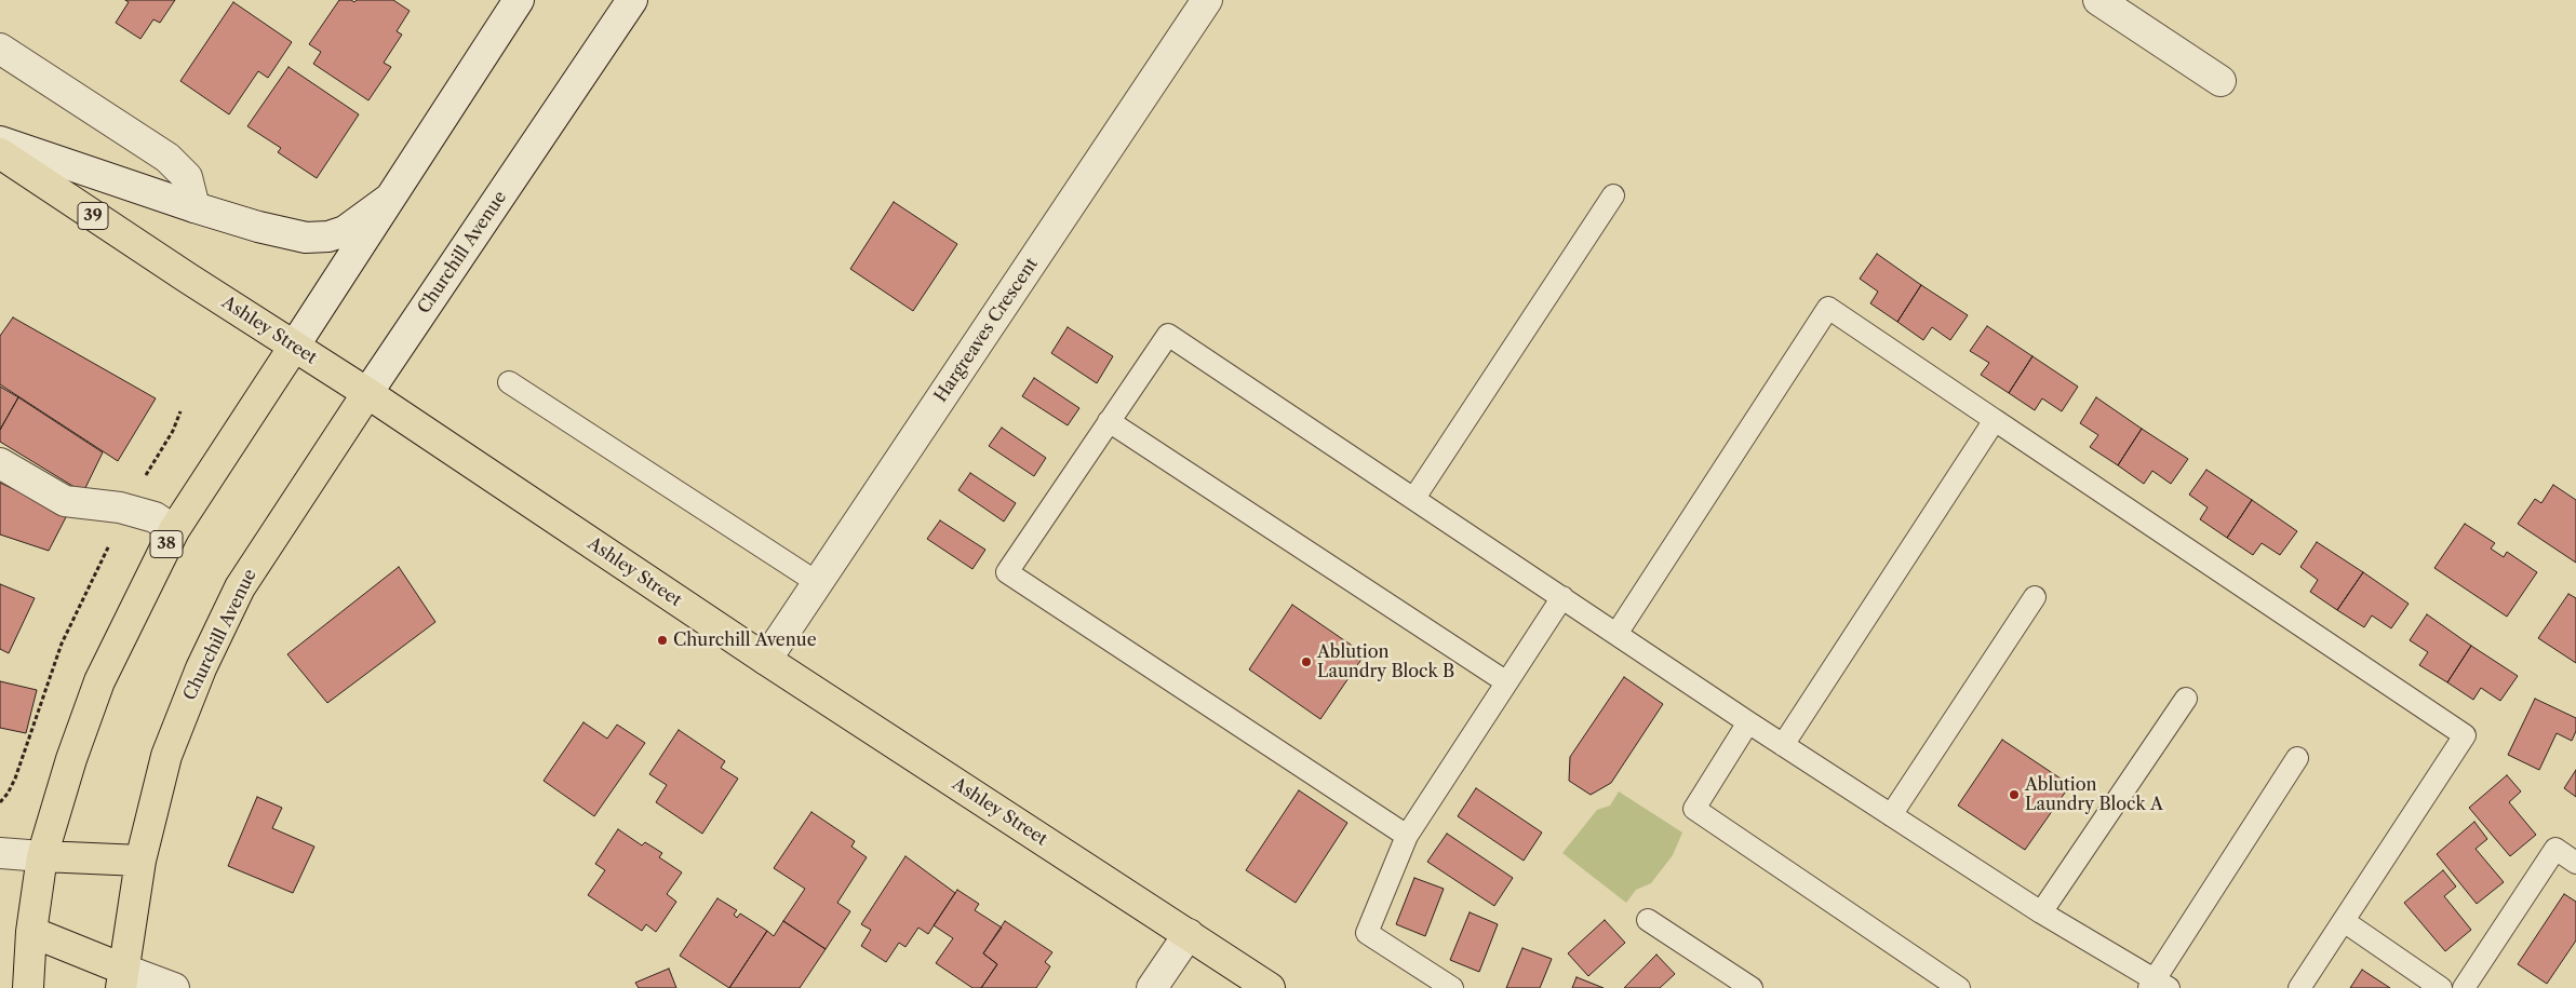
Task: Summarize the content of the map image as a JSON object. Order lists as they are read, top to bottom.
{
  "streets": {
    "main road": [
      "39",
      "Churchill Avenue",
      "Ashley Street",
      "38"
    ],
    "street": ["Hargreaves Crescent"]
  },
  "crossings": [
    ["Churchill Avenue", "Ashley Street"],
    ["Ashley Street", "Hargreaves Crescent"],
    ["Ashley Street", "38"]
  ],
  "places": ["Churchill Avenue", "Ablution Laundry Block B", "Ablution Laundry Block A"]
}
